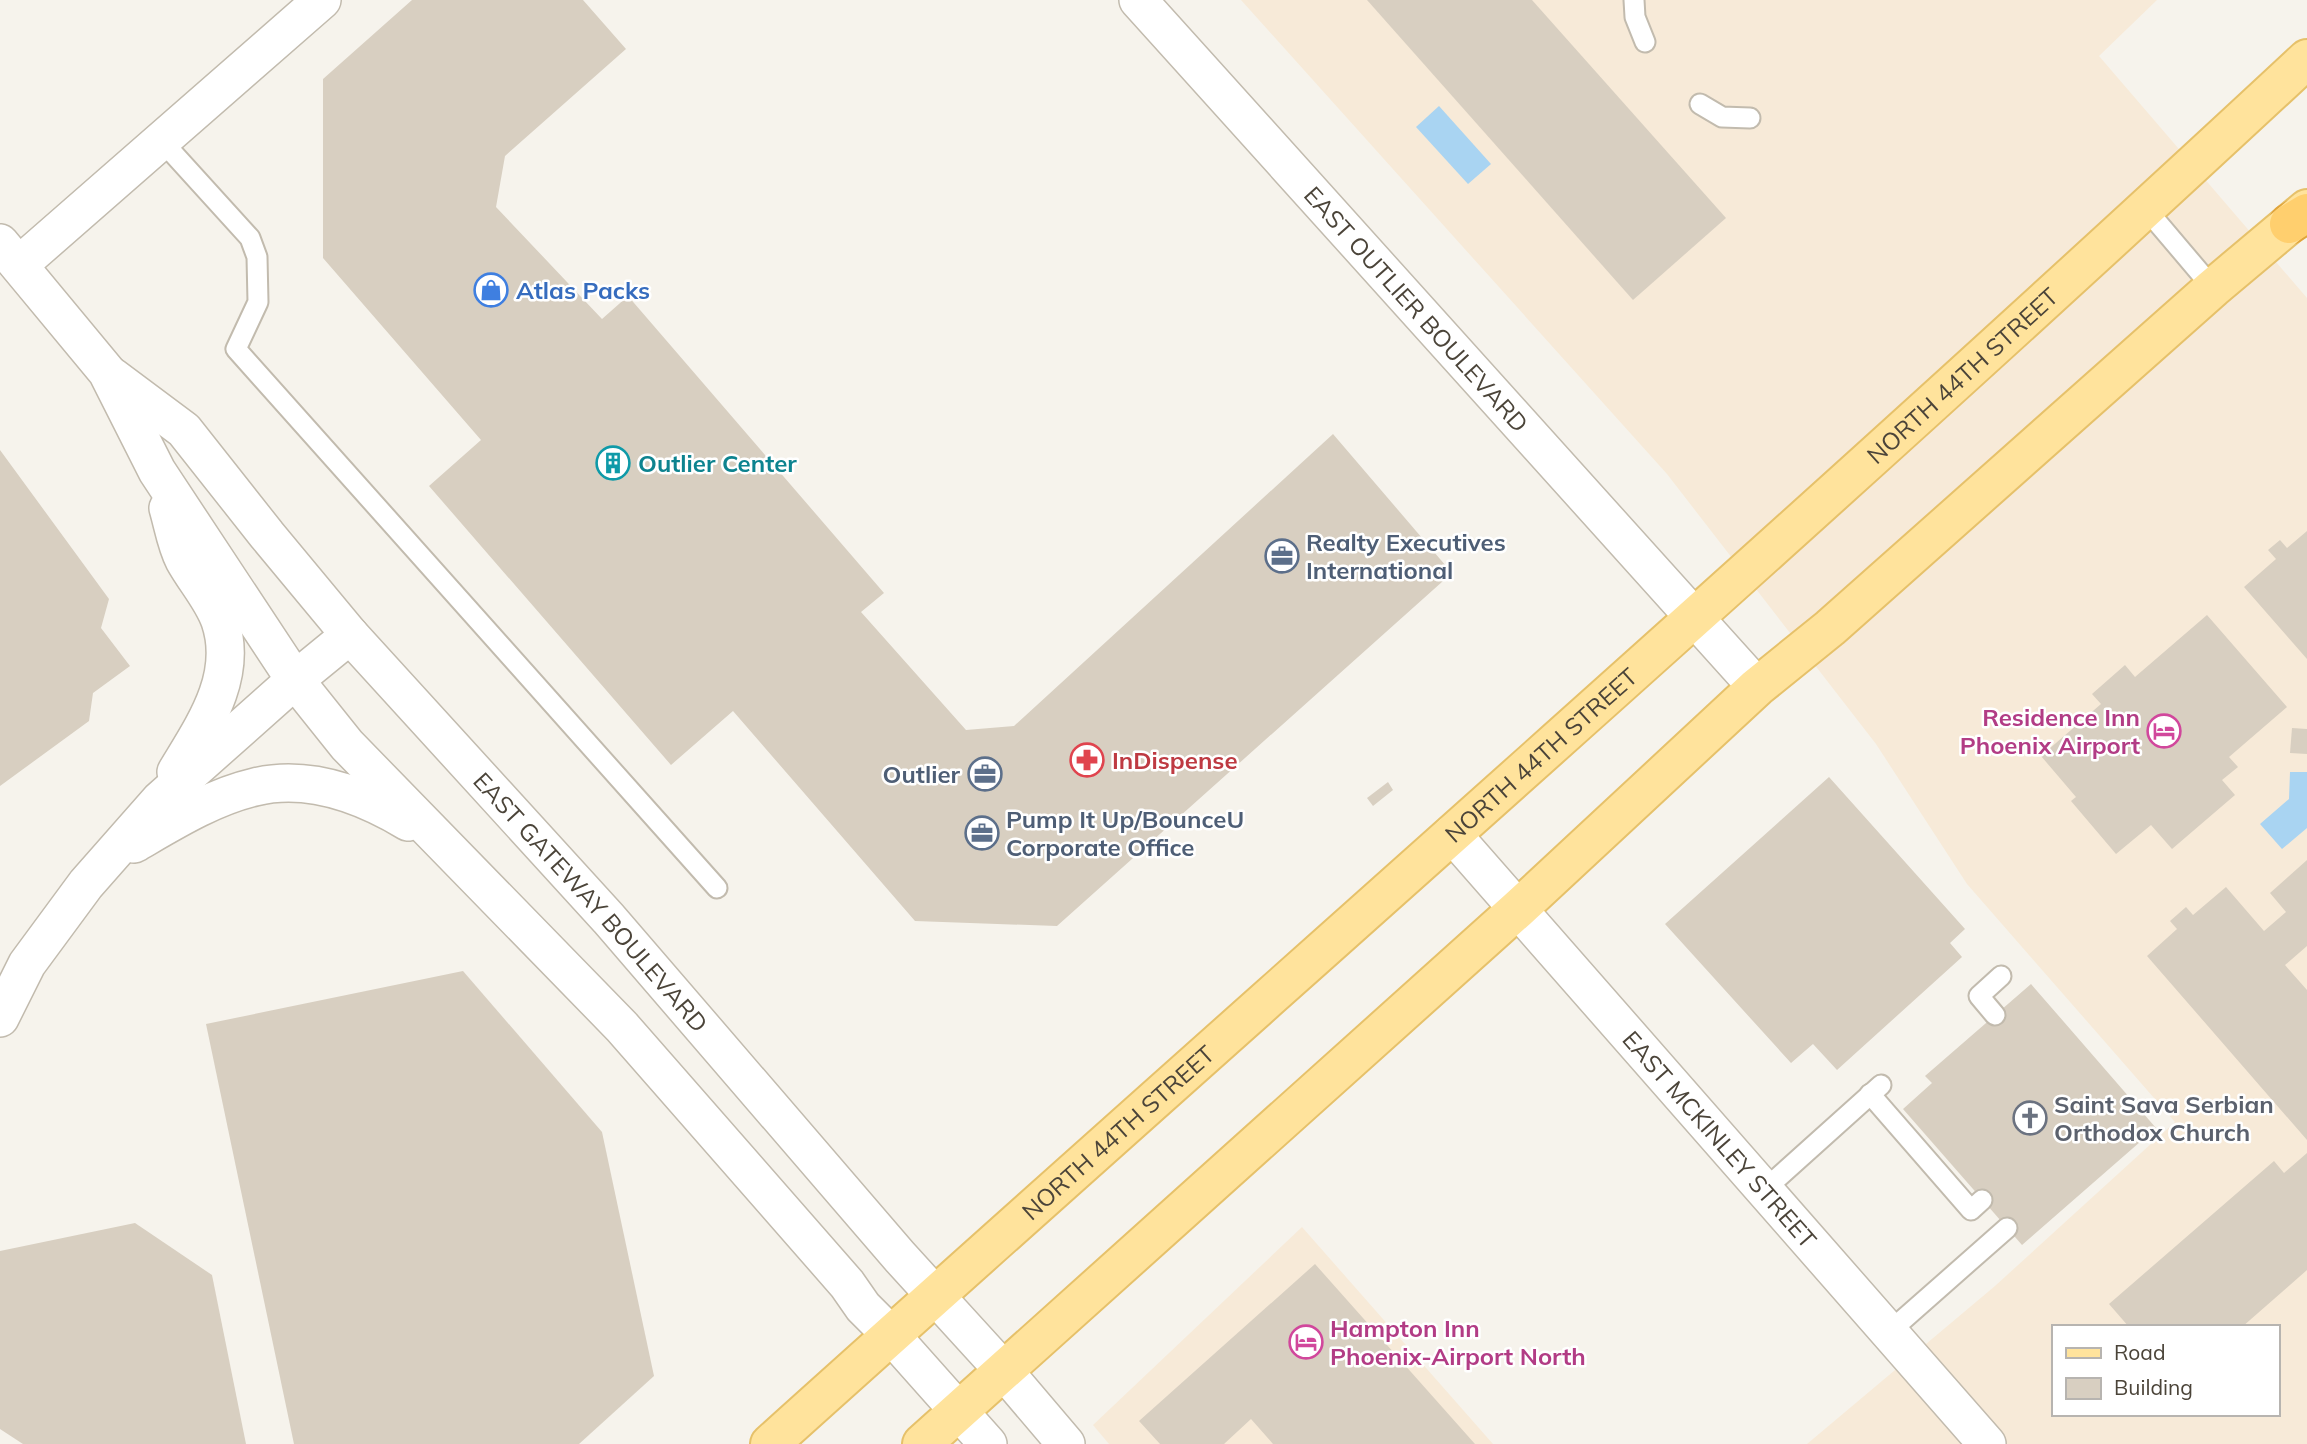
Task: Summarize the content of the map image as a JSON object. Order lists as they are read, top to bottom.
{
  "streets": {
    "main road": ["NORTH 44TH STREET"],
    "street": ["EAST OUTLIER BOULEVARD", "EAST GATEWAY BOULEVARD", "EAST MCKINLEY STREET"]
  },
  "crossings": [
    ["EAST OUTLIER BOULEVARD", "NORTH 44TH STREET"],
    ["NORTH 44TH STREET", "EAST GATEWAY BOULEVARD"],
    ["NORTH 44TH STREET", "EAST MCKINLEY STREET"]
  ],
  "places": {
    "shop": ["Atlas Packs"],
    "building": ["Outlier Center"],
    "office": ["Realty Executives International", "Outlier", "Pump It Up/BounceU Corporate Office"],
    "hotel": ["Residence Inn Phoenix Airport", "Hampton Inn Phoenix-Airport North"],
    "pharmacy": ["InDispense"],
    "church": ["Saint Sava Serbian Orthodox Church"]
  },
  "legend": ["Road", "Building"]
}
